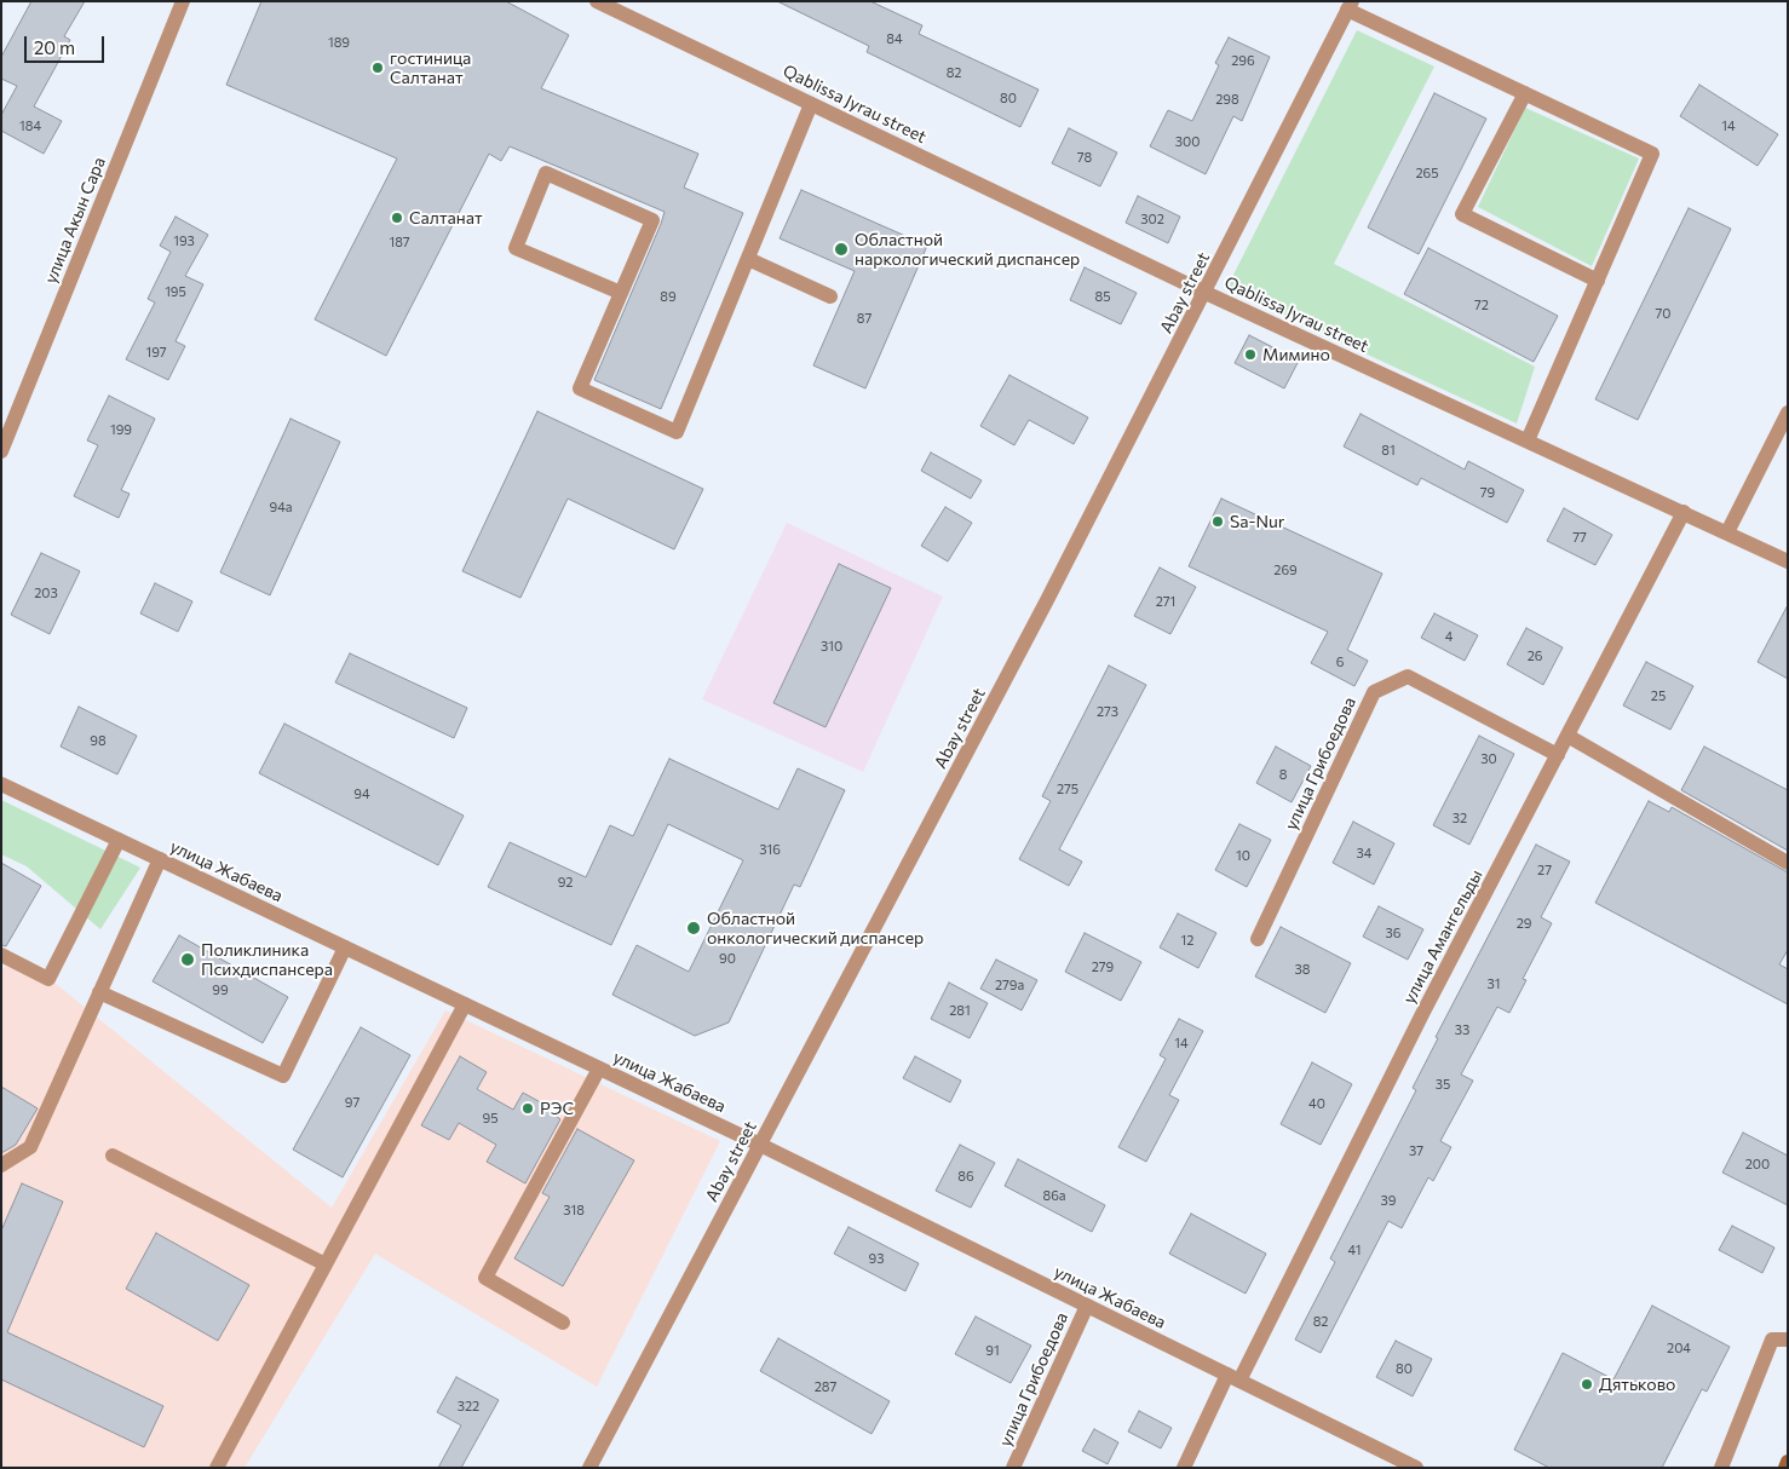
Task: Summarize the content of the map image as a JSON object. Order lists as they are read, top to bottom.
{
  "streets": {
    "street": [
      "Qablissa Jyrau street",
      "улица Акын Сара",
      "Abay street",
      "улица Грибоедова",
      "улица Жабаева",
      "улица Амангельды"
    ]
  },
  "crossings": [
    ["Qablissa Jyrau street", "Abay street"],
    ["Qablissa Jyrau street", "улица Амангельды"],
    ["Abay street", "улица Жабаева"],
    ["улица Грибоедова", "улица Жабаева"],
    ["улица Грибоедова", "улица Амангельды"],
    ["улица Жабаева", "улица Амангельды"]
  ],
  "places": [
    "гостиница Салтанат",
    "Салтанат",
    "Областной наркологический диспансер",
    "Мимино",
    "Sa-Nur",
    "Областной онкологический диспансер",
    "Поликлиника Психдиспансера",
    "РЭС",
    "Дятьково"
  ],
  "house_numbers": [
    "84",
    "189",
    "296",
    "82",
    "80",
    "298",
    "184",
    "14",
    "300",
    "78",
    "265",
    "302",
    "193",
    "187",
    "195",
    "89",
    "85",
    "72",
    "70",
    "87",
    "197",
    "199",
    "81",
    "79",
    "94а",
    "77",
    "269",
    "203",
    "271",
    "4",
    "310",
    "26",
    "6",
    "25",
    "273",
    "98",
    "30",
    "8",
    "275",
    "94",
    "32",
    "316",
    "34",
    "10",
    "27",
    "92",
    "29",
    "36",
    "12",
    "90",
    "279",
    "38",
    "31",
    "279а",
    "99",
    "281",
    "33",
    "14",
    "35",
    "97",
    "40",
    "95",
    "37",
    "200",
    "86",
    "86а",
    "39",
    "318",
    "41",
    "93",
    "82",
    "204",
    "91",
    "80",
    "287",
    "322"
  ],
  "scale_bar": "20 m"
}
